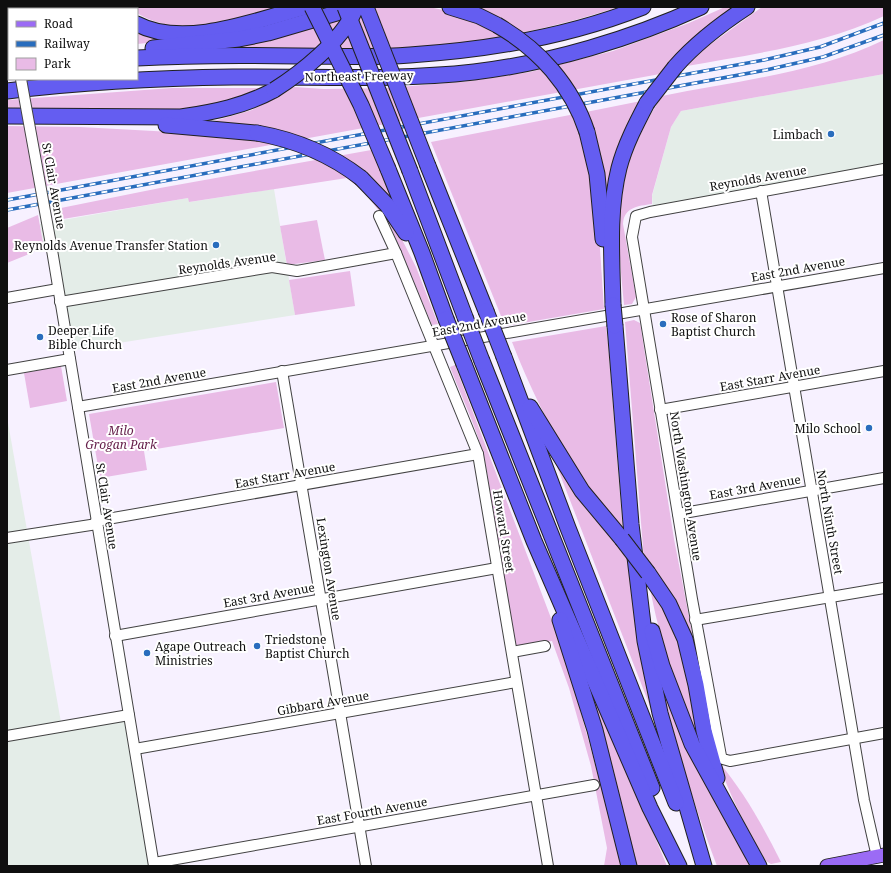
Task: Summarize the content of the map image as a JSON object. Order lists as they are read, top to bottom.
{
  "streets": {
    "highway": ["Northeast Freeway"],
    "street": [
      "Reynolds Avenue",
      "St Clair Avenue",
      "East 2nd Avenue",
      "East Starr Avenue",
      "North Washington Avenue",
      "East 3rd Avenue",
      "North Ninth Street",
      "Howard Street",
      "Lexington Avenue",
      "Gibbard Avenue",
      "East Fourth Avenue"
    ]
  },
  "crossings": [
    ["Reynolds Avenue", "St Clair Avenue"],
    ["Reynolds Avenue", "North Washington Avenue"],
    ["Reynolds Avenue", "North Ninth Street"],
    ["Reynolds Avenue", "Howard Street"],
    ["St Clair Avenue", "East 2nd Avenue"],
    ["St Clair Avenue", "East Starr Avenue"],
    ["St Clair Avenue", "East 3rd Avenue"],
    ["St Clair Avenue", "Gibbard Avenue"],
    ["St Clair Avenue", "East Fourth Avenue"],
    ["East 2nd Avenue", "North Washington Avenue"],
    ["East 2nd Avenue", "North Ninth Street"],
    ["East 2nd Avenue", "Howard Street"],
    ["East 2nd Avenue", "Lexington Avenue"],
    ["East Starr Avenue", "North Washington Avenue"],
    ["East Starr Avenue", "North Ninth Street"],
    ["East Starr Avenue", "Howard Street"],
    ["East Starr Avenue", "Lexington Avenue"],
    ["North Washington Avenue", "East 3rd Avenue"],
    ["North Washington Avenue", "North Ninth Street"],
    ["East 3rd Avenue", "North Ninth Street"],
    ["East 3rd Avenue", "Howard Street"],
    ["East 3rd Avenue", "Lexington Avenue"],
    ["Howard Street", "Gibbard Avenue"],
    ["Howard Street", "East Fourth Avenue"],
    ["Lexington Avenue", "Gibbard Avenue"],
    ["Lexington Avenue", "East Fourth Avenue"]
  ],
  "parks": ["Milo Grogan Park"],
  "places": [
    "Limbach",
    "Reynolds Avenue Transfer Station",
    "Rose of Sharon Baptist Church",
    "Deeper Life Bible Church",
    "Milo School",
    "Triedstone Baptist Church",
    "Agape Outreach Ministries"
  ],
  "legend": ["Road", "Railway", "Park"]
}
